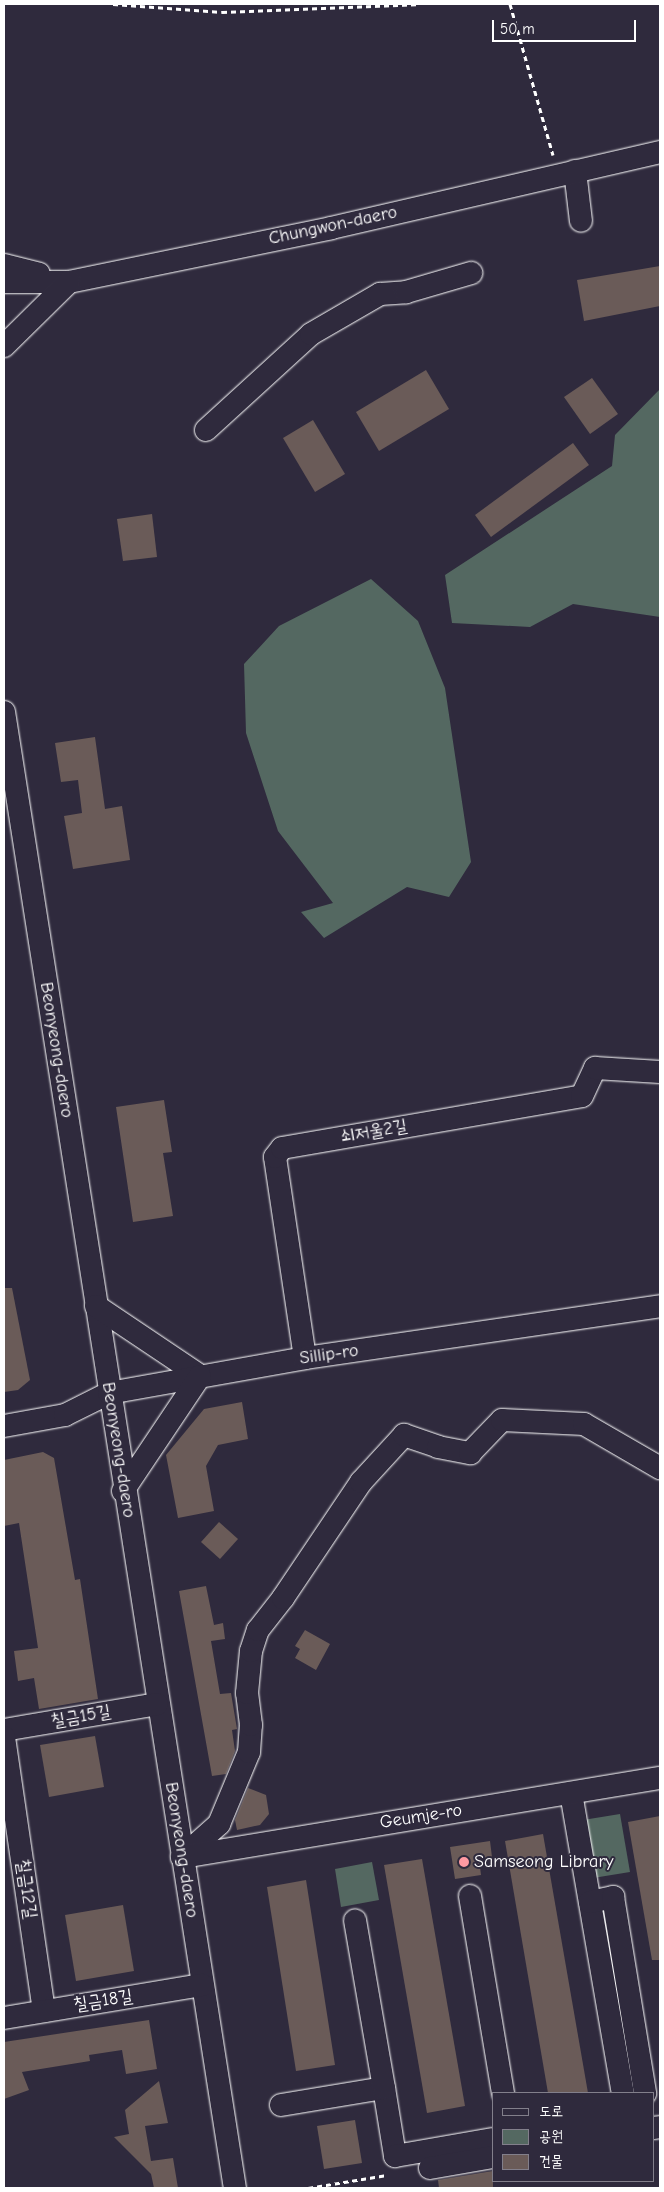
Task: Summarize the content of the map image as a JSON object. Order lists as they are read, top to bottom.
{
  "streets": {
    "street": [
      "Chungwon-daero",
      "Beonyeong-daero",
      "쇠저울2길",
      "Sillip-ro",
      "칠금15길",
      "Geumje-ro",
      "칠금12길",
      "칠금18길"
    ]
  },
  "crossings": [
    ["Beonyeong-daero", "Sillip-ro"],
    ["Beonyeong-daero", "칠금15길"],
    ["Beonyeong-daero", "Geumje-ro"],
    ["Beonyeong-daero", "칠금18길"],
    ["쇠저울2길", "Sillip-ro"],
    ["칠금12길", "칠금18길"]
  ],
  "places": ["Samseong Library"],
  "legend": ["도로", "공원", "건물"],
  "scale_bar": "50 m"
}
